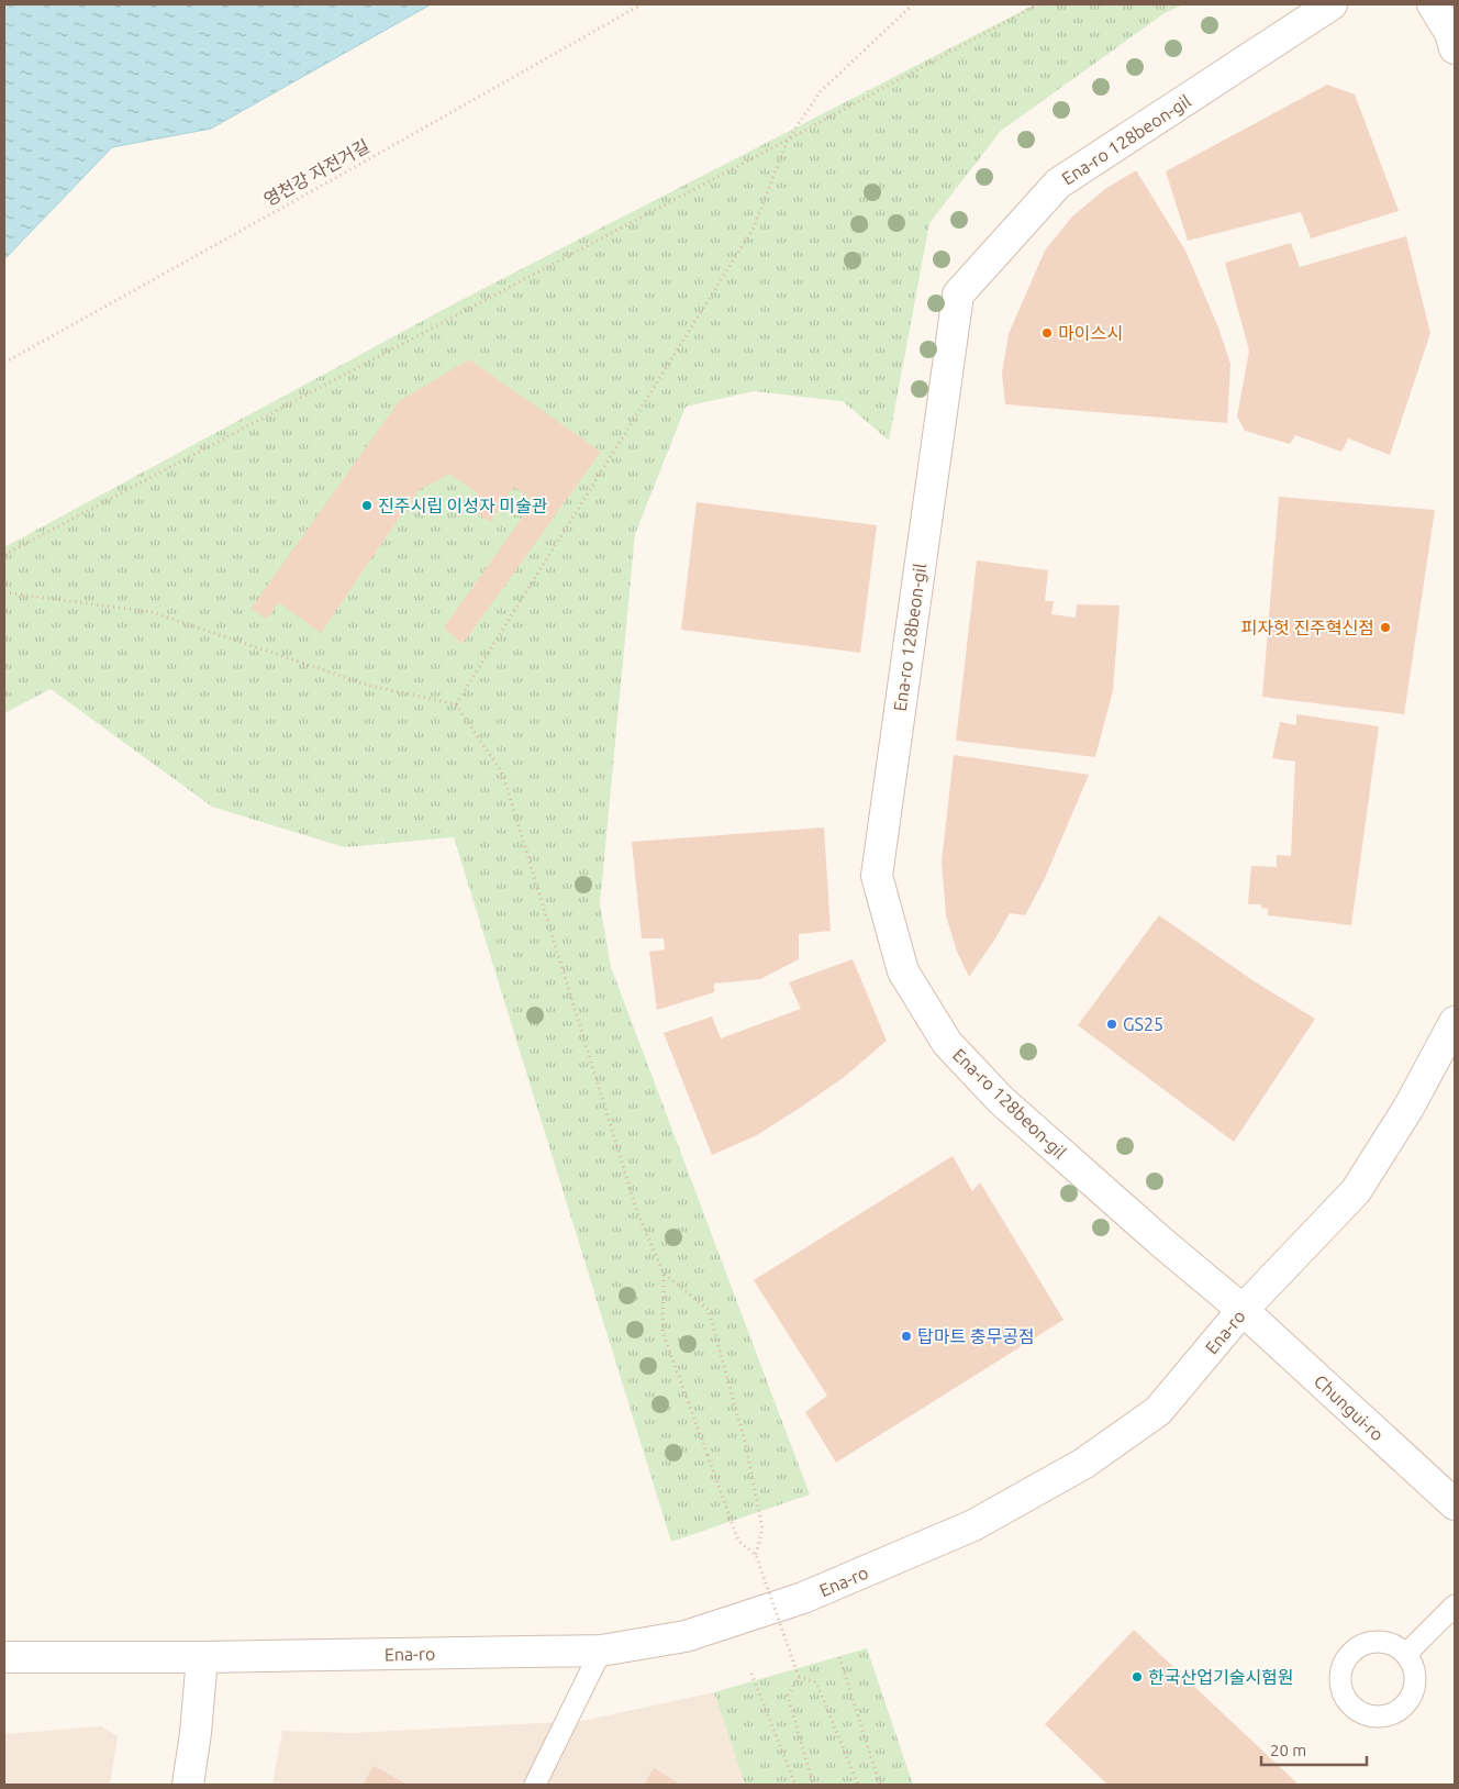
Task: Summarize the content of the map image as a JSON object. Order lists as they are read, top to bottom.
{
  "streets": {
    "street": ["Ena-ro 128beon-gil", "Ena-ro", "Chungui-ro"],
    "path": ["영천강 자전거길"]
  },
  "crossings": [
    ["Ena-ro 128beon-gil", "Ena-ro"],
    ["Ena-ro 128beon-gil", "Chungui-ro"],
    ["Ena-ro", "Chungui-ro"]
  ],
  "places": [
    "마이스시",
    "진주시립 이성자 미술관",
    "피자헛 진주혁신점",
    "GS25",
    "탑마트 충무공점",
    "한국산업기술시험원"
  ],
  "scale_bar": "20 m"
}
